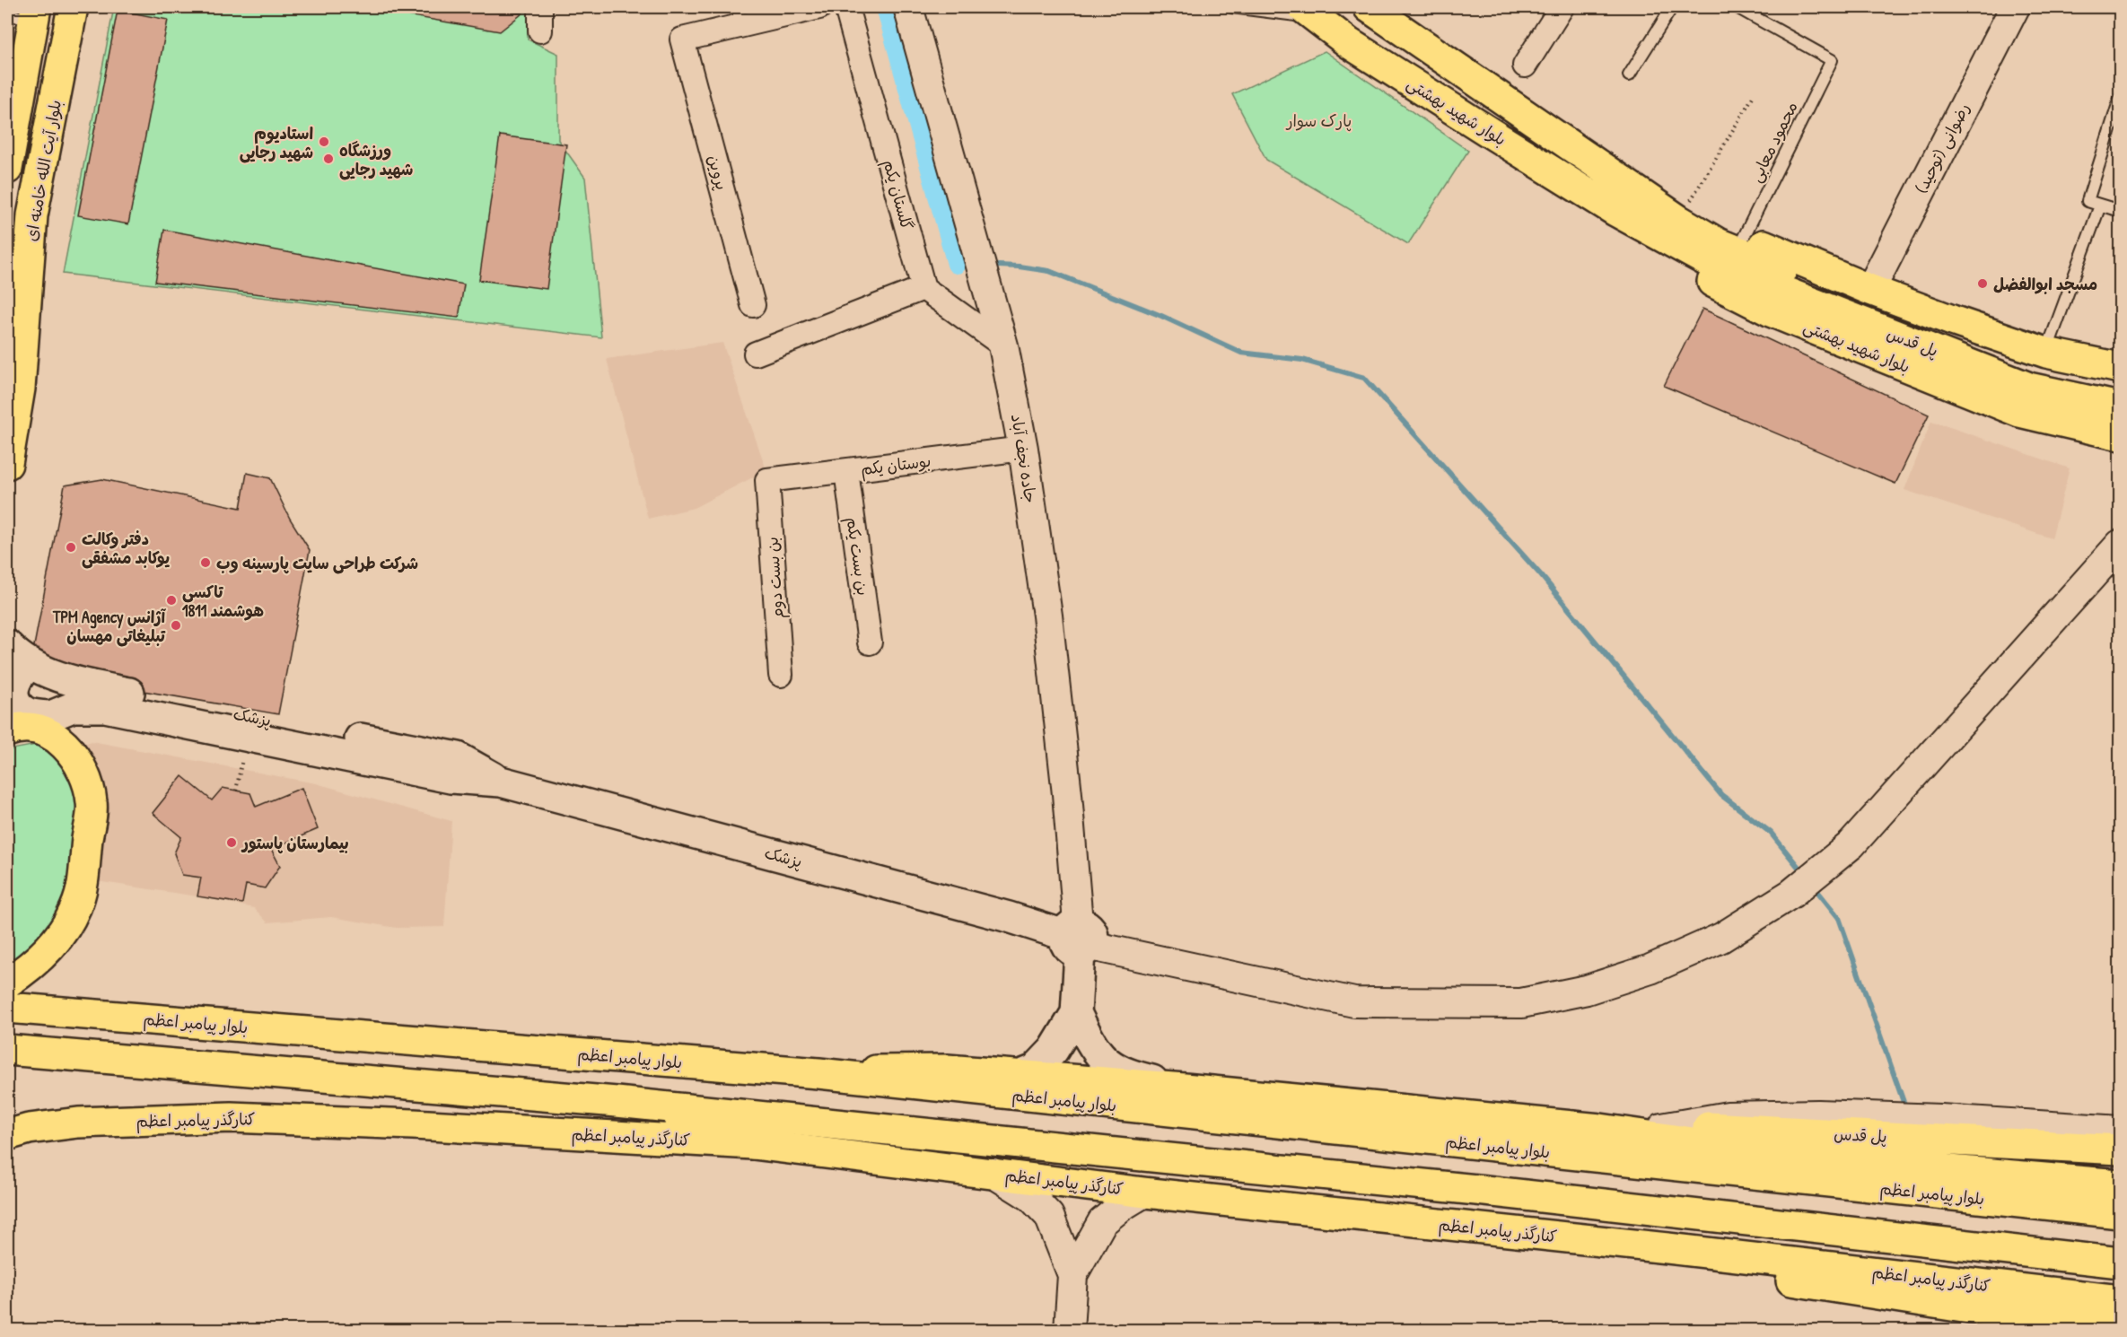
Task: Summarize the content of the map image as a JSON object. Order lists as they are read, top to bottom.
{
  "streets": {
    "main road": [
      "بلوار شهید بهشتی",
      "بلوار آیت الله خامنه ای",
      "پل قدس",
      "جاده نجف آباد",
      "پزشک",
      "بلوار پیامبر اعظم",
      "کنارگذر پیامبر اعظم"
    ],
    "street": [
      "رضوانی (توحید)",
      "پروین",
      "گلستان یکم",
      "بوستان یکم",
      "بن بست یکم",
      "بن بست دوم"
    ],
    "lane": ["محمود معابی"]
  },
  "crossings": [
    ["بلوار شهید بهشتی", "محمود معابی"],
    ["بلوار شهید بهشتی", "رضوانی (توحید)"],
    ["بلوار شهید بهشتی", "پل قدس"],
    ["محمود معابی", "پل قدس"],
    ["جاده نجف آباد", "بوستان یکم"],
    ["جاده نجف آباد", "پزشک"],
    ["بوستان یکم", "بن بست یکم"],
    ["بوستان یکم", "بن بست دوم"]
  ],
  "parks": ["پارک سوار"],
  "places": [
    "استادیوم شهید رجایی",
    "ورزشگاه شهید رجایی",
    "مسجد ابوالفضل",
    "دفتر وکالت یوکابد مشفقی",
    "شرکت طراحی سایت پارسینه وب",
    "تاکسی هوشمند 1811",
    "TPM Agency آژانس تبلیغاتی مهسان",
    "بیمارستان پاستور"
  ]
}
